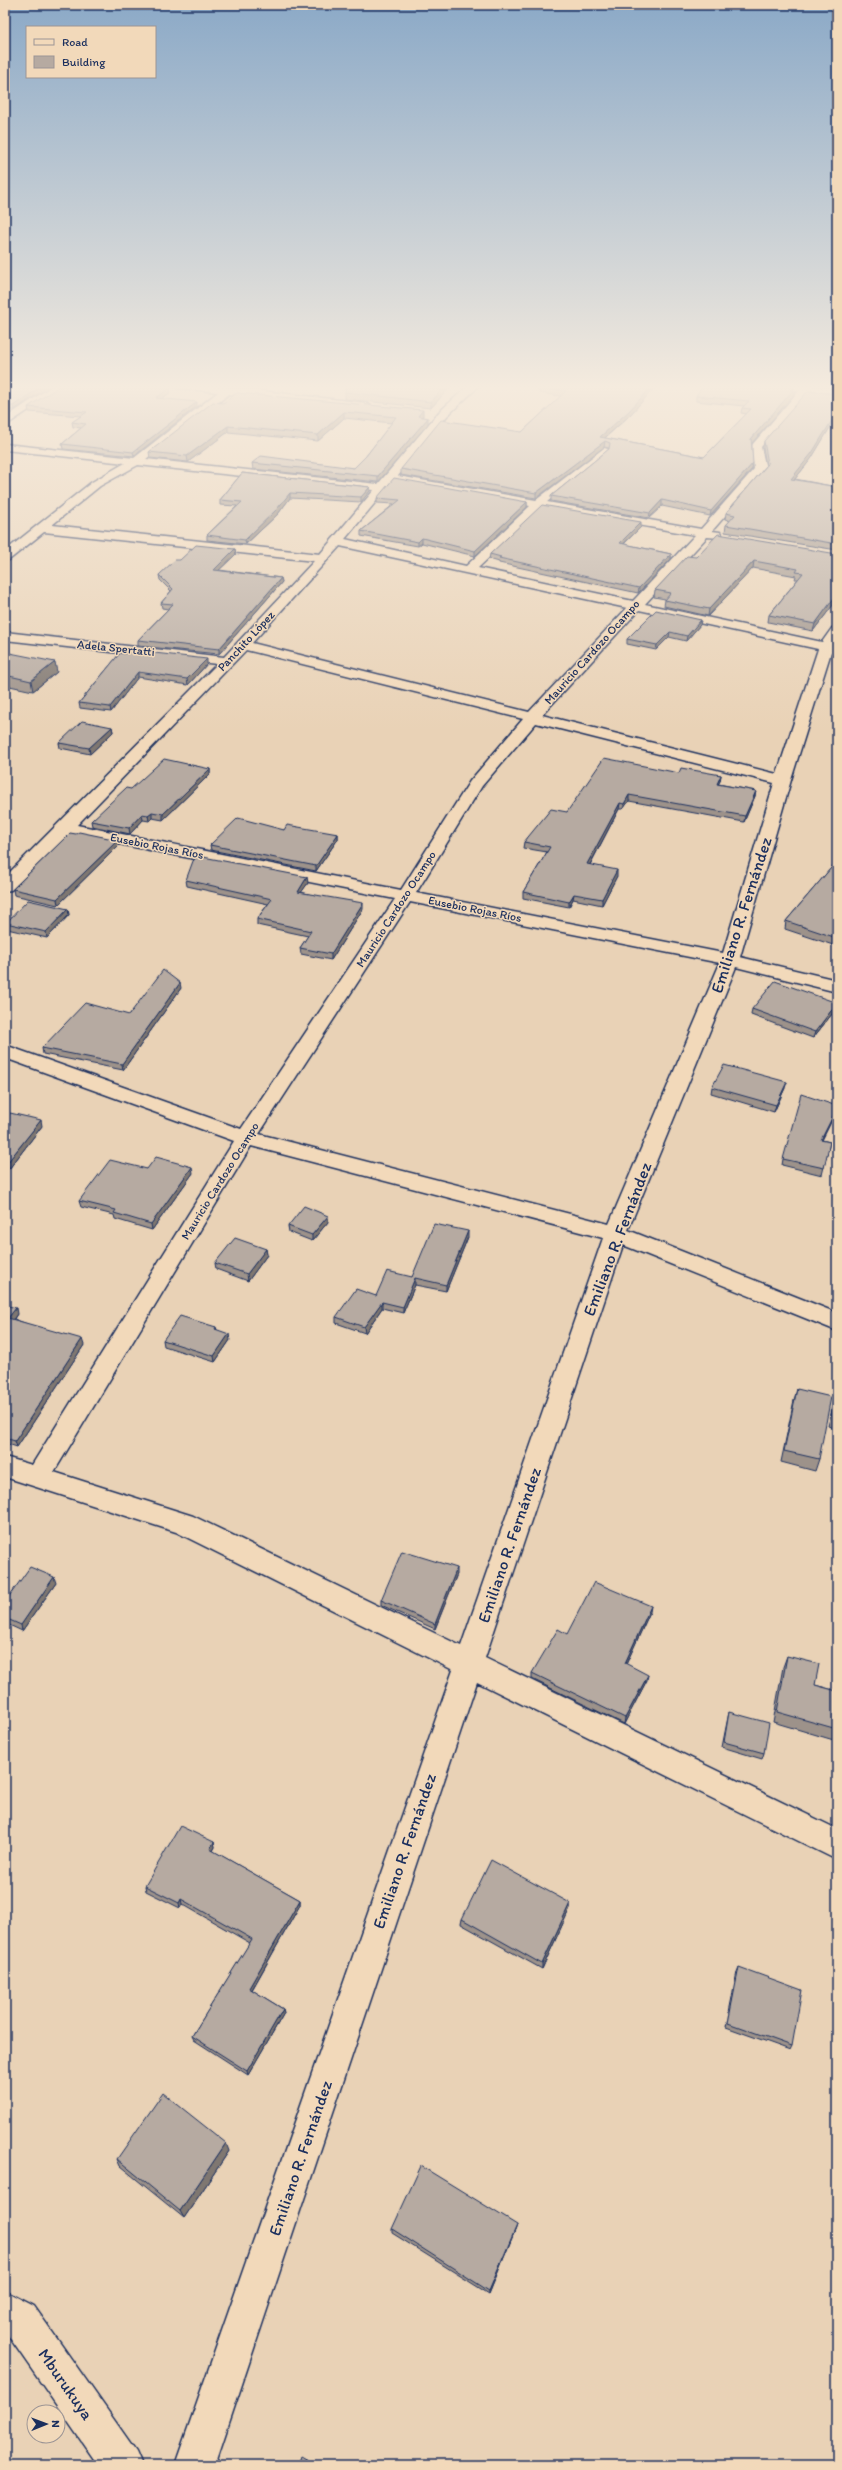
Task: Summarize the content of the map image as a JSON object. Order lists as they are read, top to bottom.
{
  "streets": {
    "street": [
      "Panchito López",
      "Adela Spertatti",
      "Mauricio Cardozo Ocampo",
      "Eusebio Rojas Ríos",
      "Emiliano R. Fernández",
      "Mburukuya"
    ]
  },
  "crossings": [
    ["Panchito López", "Adela Spertatti"],
    ["Panchito López", "Eusebio Rojas Ríos"],
    ["Mauricio Cardozo Ocampo", "Eusebio Rojas Ríos"],
    ["Eusebio Rojas Ríos", "Emiliano R. Fernández"]
  ],
  "legend": ["Road", "Building"],
  "north": "right"
}
